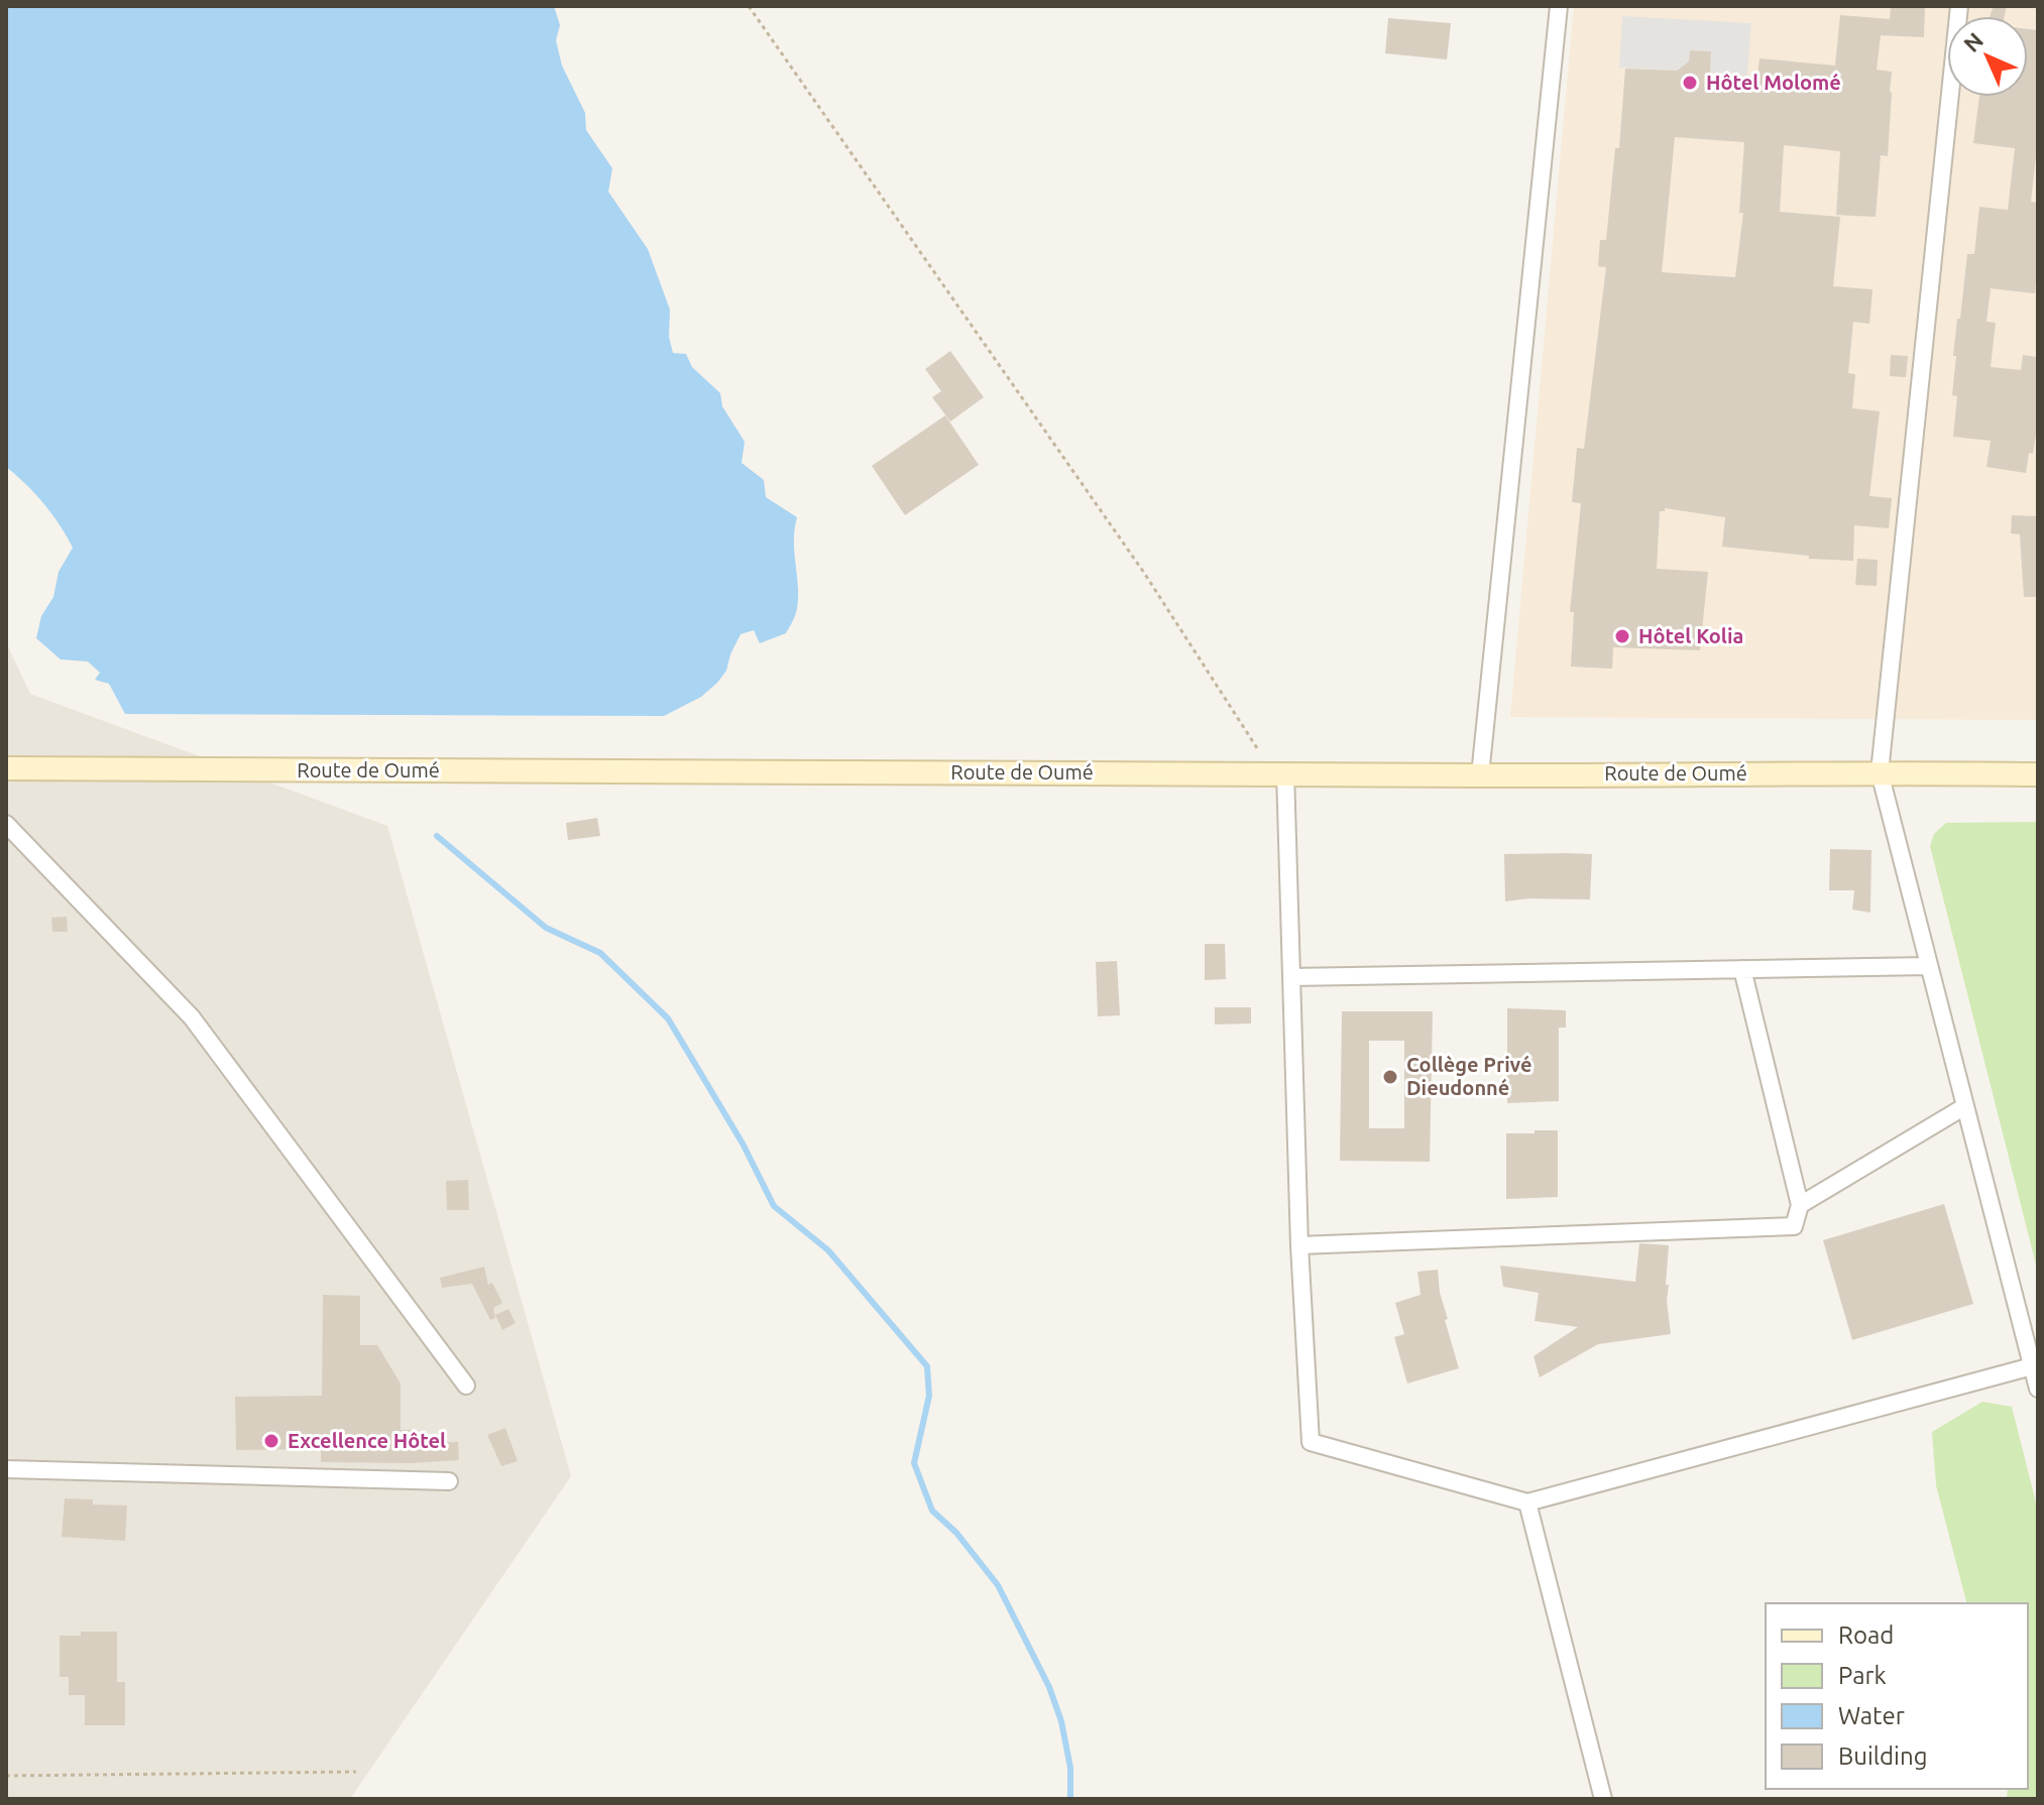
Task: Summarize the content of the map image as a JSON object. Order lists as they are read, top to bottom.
{
  "streets": {
    "main road": ["Route de Oumé"]
  },
  "places": [
    "Hôtel Molomé",
    "Hôtel Kolia",
    "Collège Privé Dieudonné",
    "Excellence Hôtel"
  ],
  "legend": [
    "Road",
    "Park",
    "Water",
    "Building"
  ],
  "north": "top left"
}
